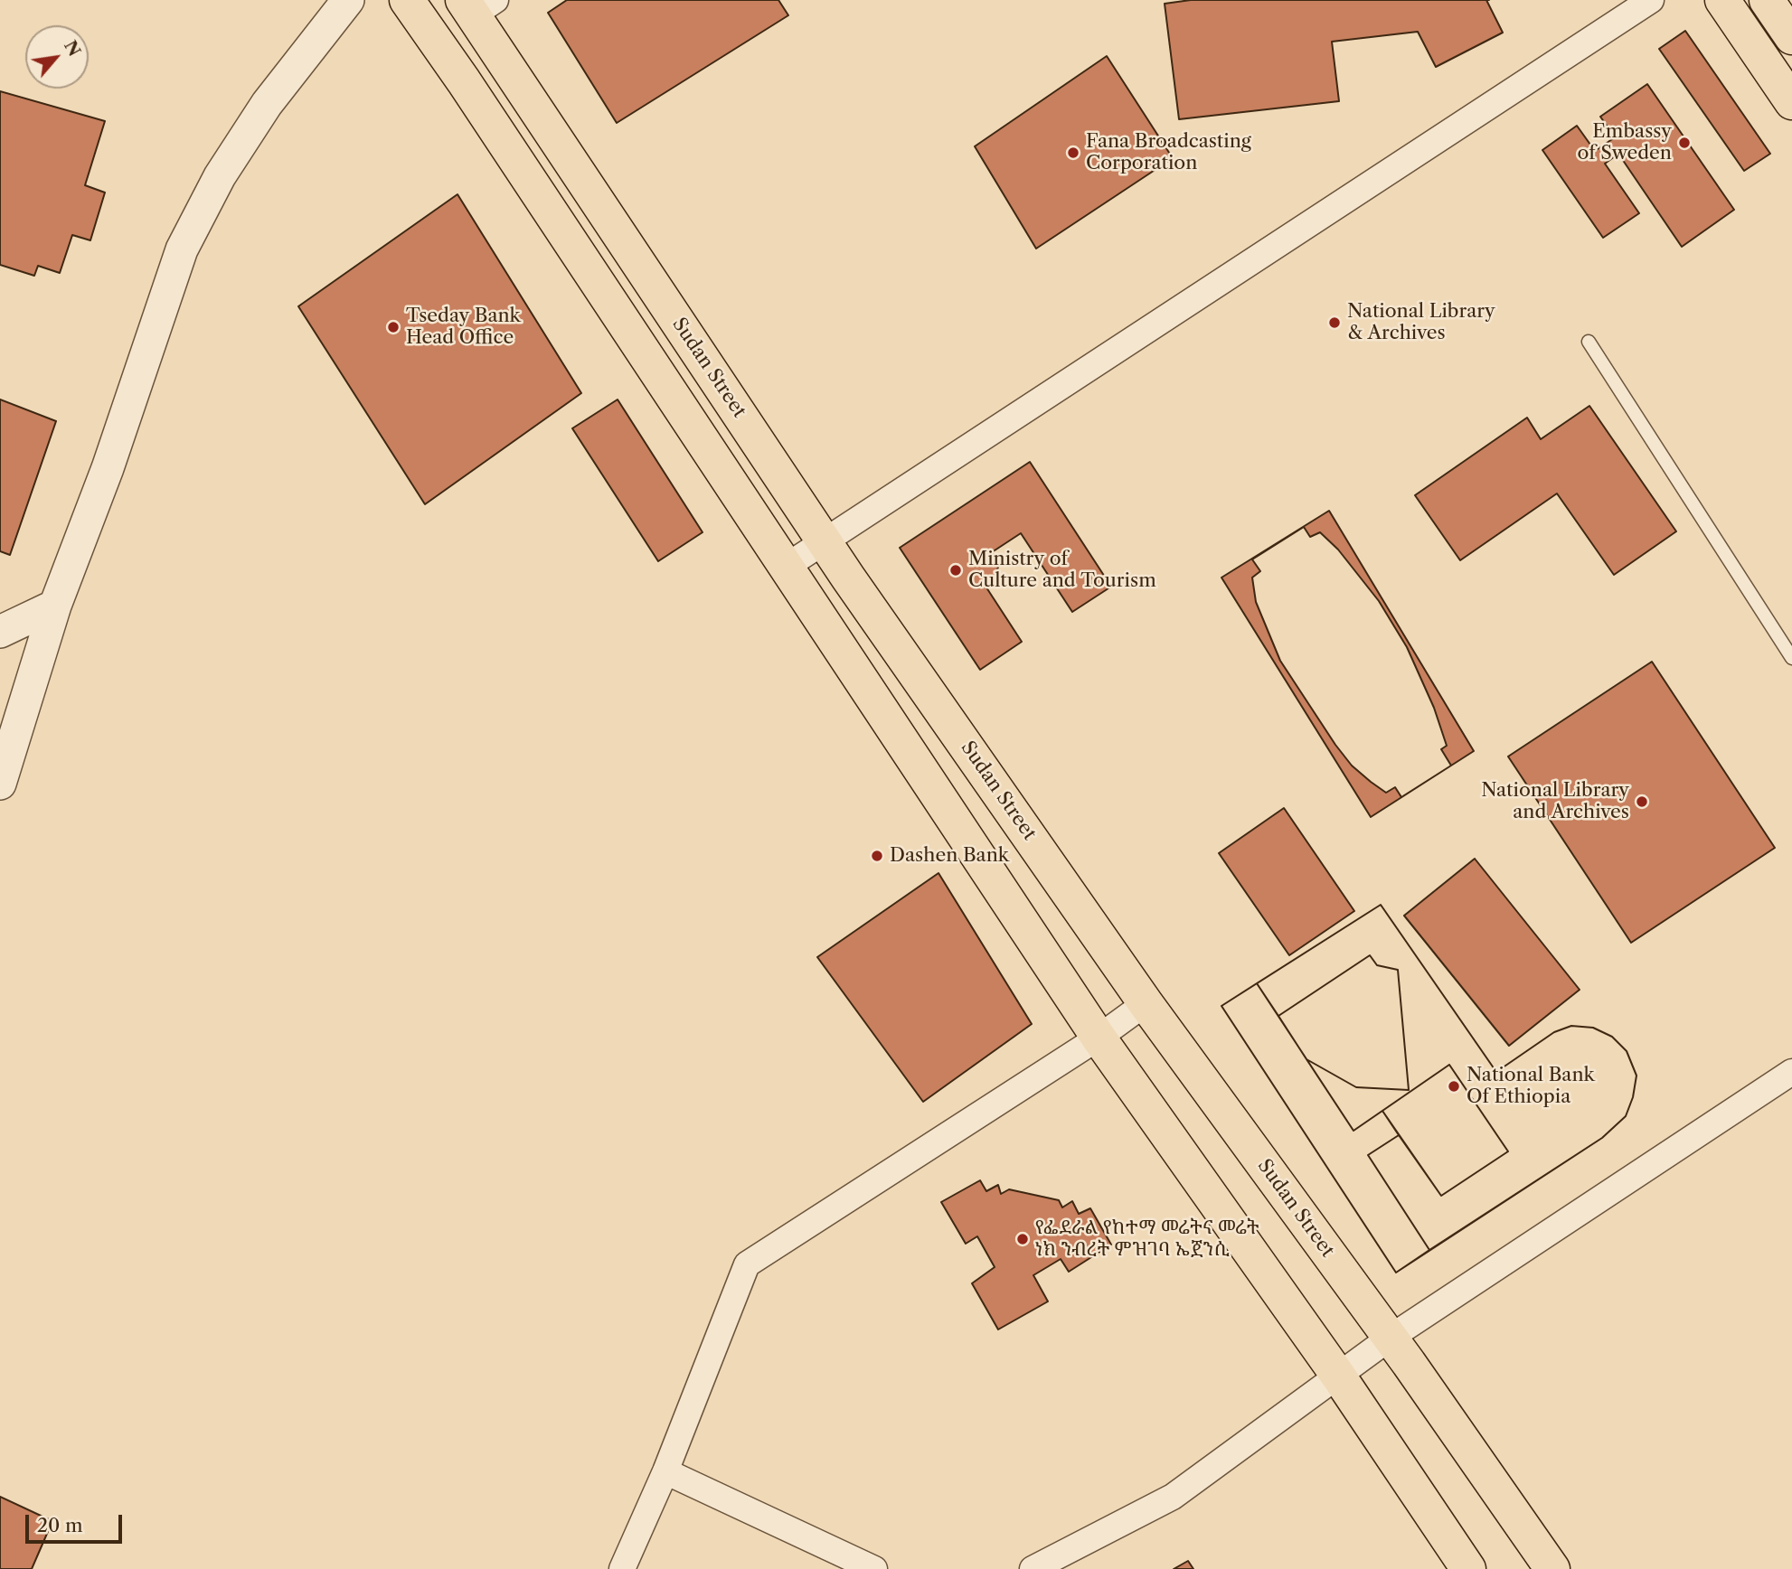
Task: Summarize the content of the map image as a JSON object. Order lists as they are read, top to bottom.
{
  "streets": {
    "main road": ["Sudan Street"]
  },
  "places": [
    "Embassy of Sweden",
    "Fana Broadcasting Corporation",
    "National Library & Archives",
    "Tseday Bank Head Office",
    "Ministry of Culture and Tourism",
    "National Library and Archives",
    "Dashen Bank",
    "National Bank Of Ethiopia",
    "የፌደራል የከተማ መሬትና መሬት ነክ ንብረት ምዝገባ ኤጀንሲ"
  ],
  "scale_bar": "20 m",
  "north": "top right"
}
